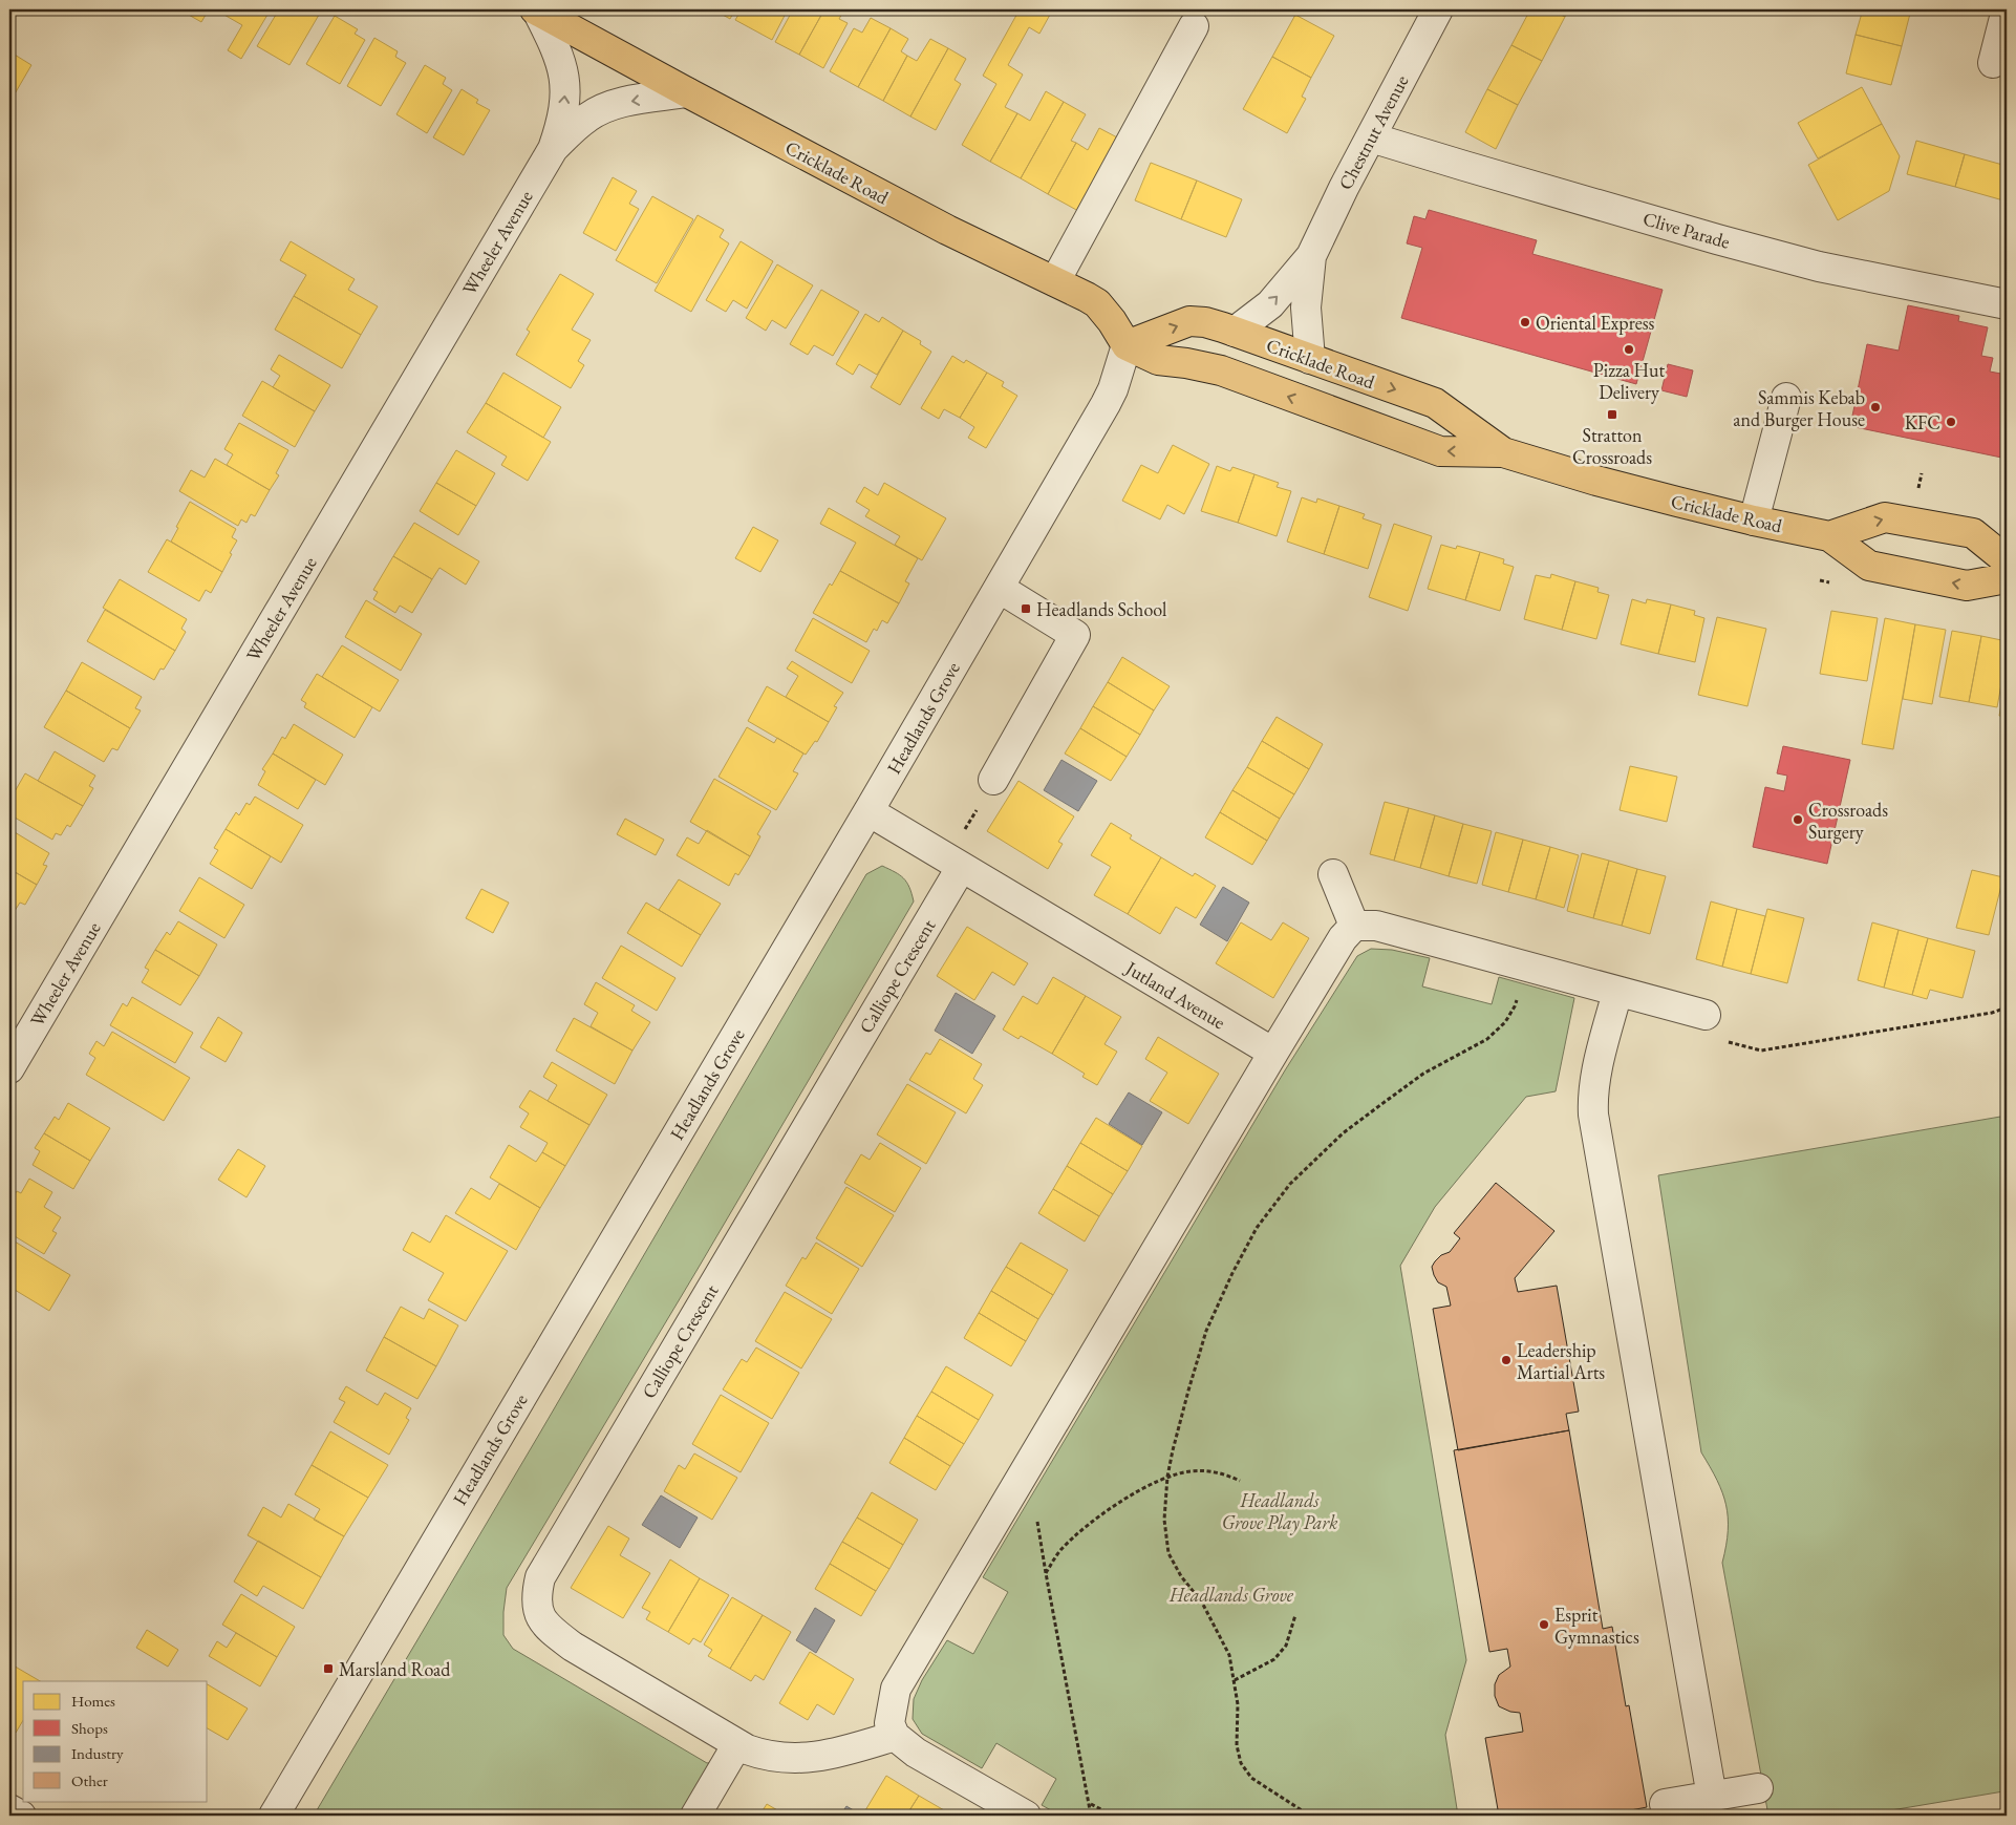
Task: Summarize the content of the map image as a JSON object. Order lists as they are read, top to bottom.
{
  "streets": {
    "main road": ["Cricklade Road"],
    "street": [
      "Chestnut Avenue",
      "Clive Parade",
      "Wheeler Avenue",
      "Headlands Grove",
      "Calliope Crescent",
      "Jutland Avenue"
    ]
  },
  "crossings": [
    ["Chestnut Avenue", "Cricklade Road"],
    ["Chestnut Avenue", "Clive Parade"],
    ["Cricklade Road", "Wheeler Avenue"],
    ["Cricklade Road", "Headlands Grove"],
    ["Headlands Grove", "Jutland Avenue"],
    ["Calliope Crescent", "Jutland Avenue"]
  ],
  "parks": ["Headlands Grove Play Park", "Headlands Grove"],
  "places": {
    "other": [
      "Oriental Express",
      "Pizza Hut Delivery",
      "Sammis Kebab and Burger House",
      "KFC",
      "Crossroads Surgery",
      "Leadership Martial Arts",
      "Esprit Gymnastics"
    ],
    "transit": ["Stratton Crossroads", "Headlands School", "Marsland Road"]
  },
  "legend": [
    "Homes",
    "Shops",
    "Industry",
    "Other"
  ]
}
